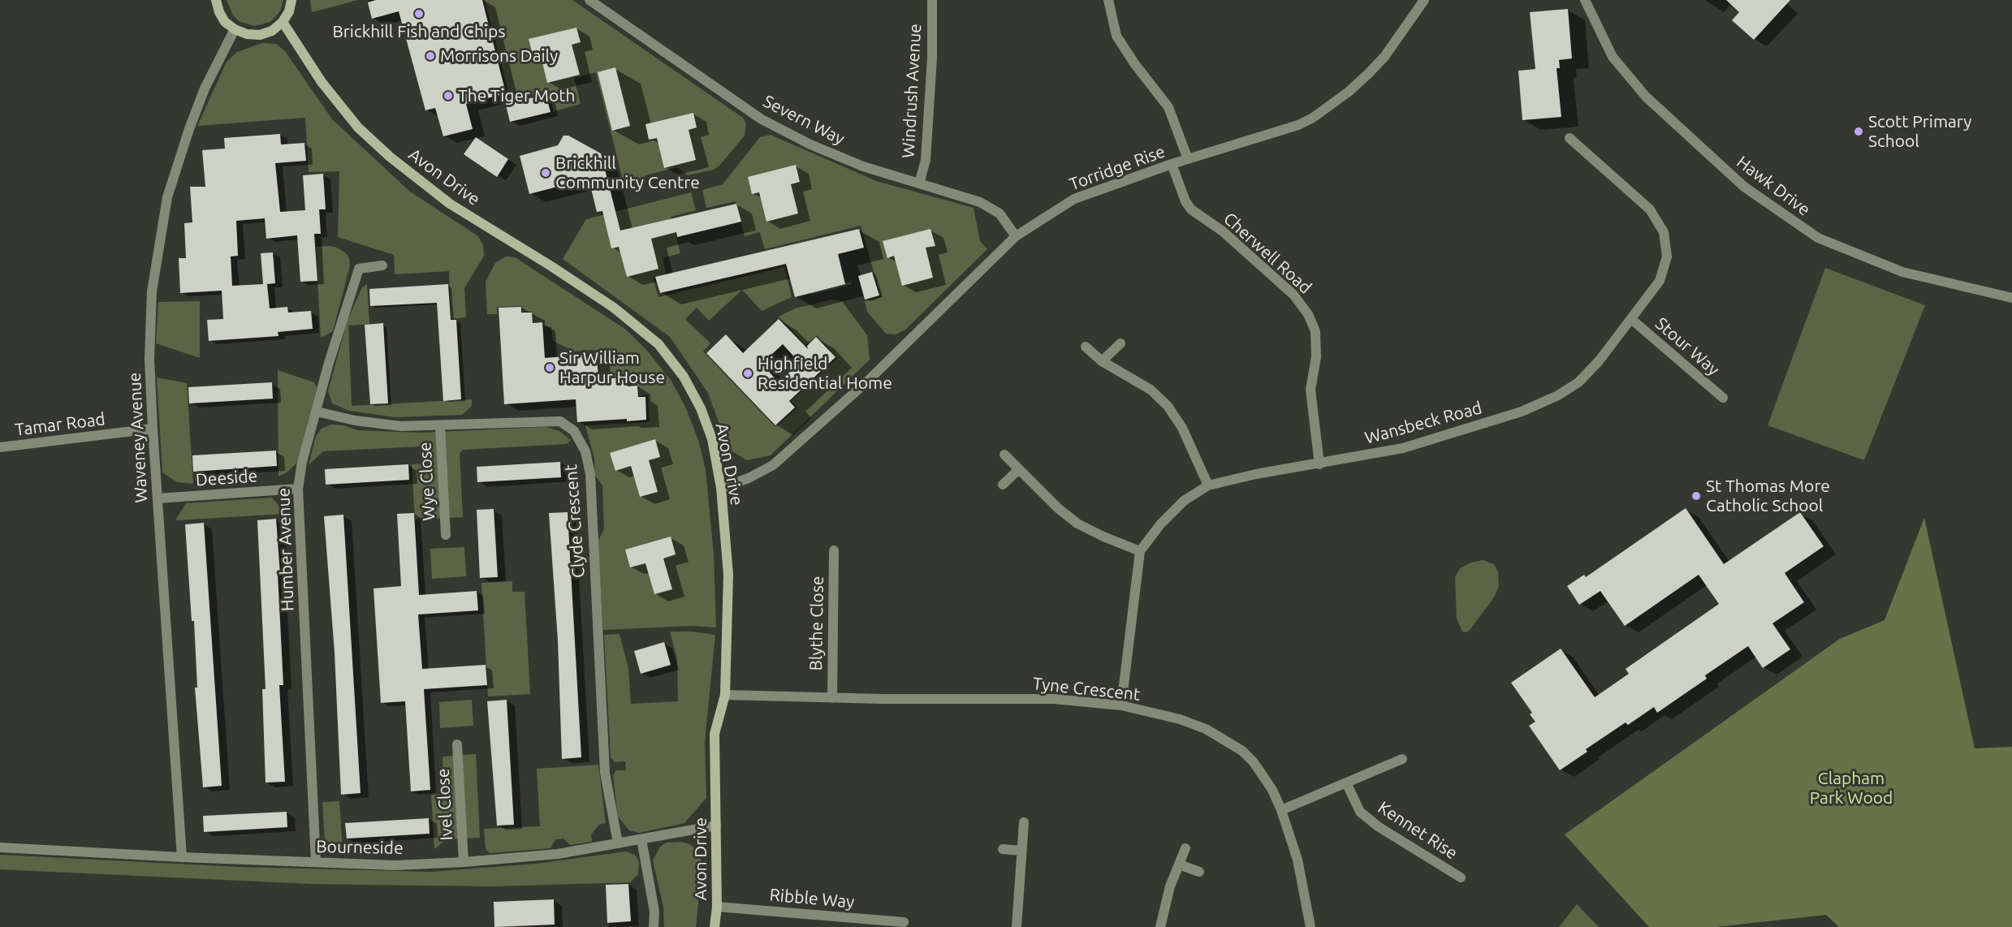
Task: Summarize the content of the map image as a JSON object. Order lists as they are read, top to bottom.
{
  "streets": {
    "street": [
      "Windrush Avenue",
      "Severn Way",
      "Torridge Rise",
      "Avon Drive",
      "Hawk Drive",
      "Cherwell Road",
      "Stour Way",
      "Wansbeck Road",
      "Tamar Road",
      "Waveney Avenue",
      "Deeside",
      "Wye Close",
      "Clyde Crescent",
      "Humber Avenue",
      "Blythe Close",
      "Tyne Crescent",
      "Ivel Close",
      "Kennet Rise",
      "Bourneside",
      "Ribble Way"
    ]
  },
  "crossings": [
    ["Windrush Avenue", "Severn Way"],
    ["Severn Way", "Torridge Rise"],
    ["Torridge Rise", "Avon Drive"],
    ["Torridge Rise", "Cherwell Road"],
    ["Avon Drive", "Tyne Crescent"],
    ["Avon Drive", "Bourneside"],
    ["Avon Drive", "Ribble Way"],
    ["Cherwell Road", "Wansbeck Road"],
    ["Stour Way", "Wansbeck Road"],
    ["Wansbeck Road", "Tyne Crescent"],
    ["Tamar Road", "Waveney Avenue"],
    ["Waveney Avenue", "Deeside"],
    ["Waveney Avenue", "Bourneside"],
    ["Deeside", "Humber Avenue"],
    ["Wye Close", "Clyde Crescent"],
    ["Clyde Crescent", "Humber Avenue"],
    ["Clyde Crescent", "Bourneside"],
    ["Humber Avenue", "Bourneside"],
    ["Blythe Close", "Tyne Crescent"],
    ["Ivel Close", "Bourneside"]
  ],
  "parks": ["Clapham Park Wood"],
  "places": [
    "Brickhill Fish and Chips",
    "Morrisons Daily",
    "The Tiger Moth",
    "Scott Primary School",
    "Brickhill Community Centre",
    "Sir William Harpur House",
    "Highfield Residential Home",
    "St Thomas More Catholic School"
  ]
}
